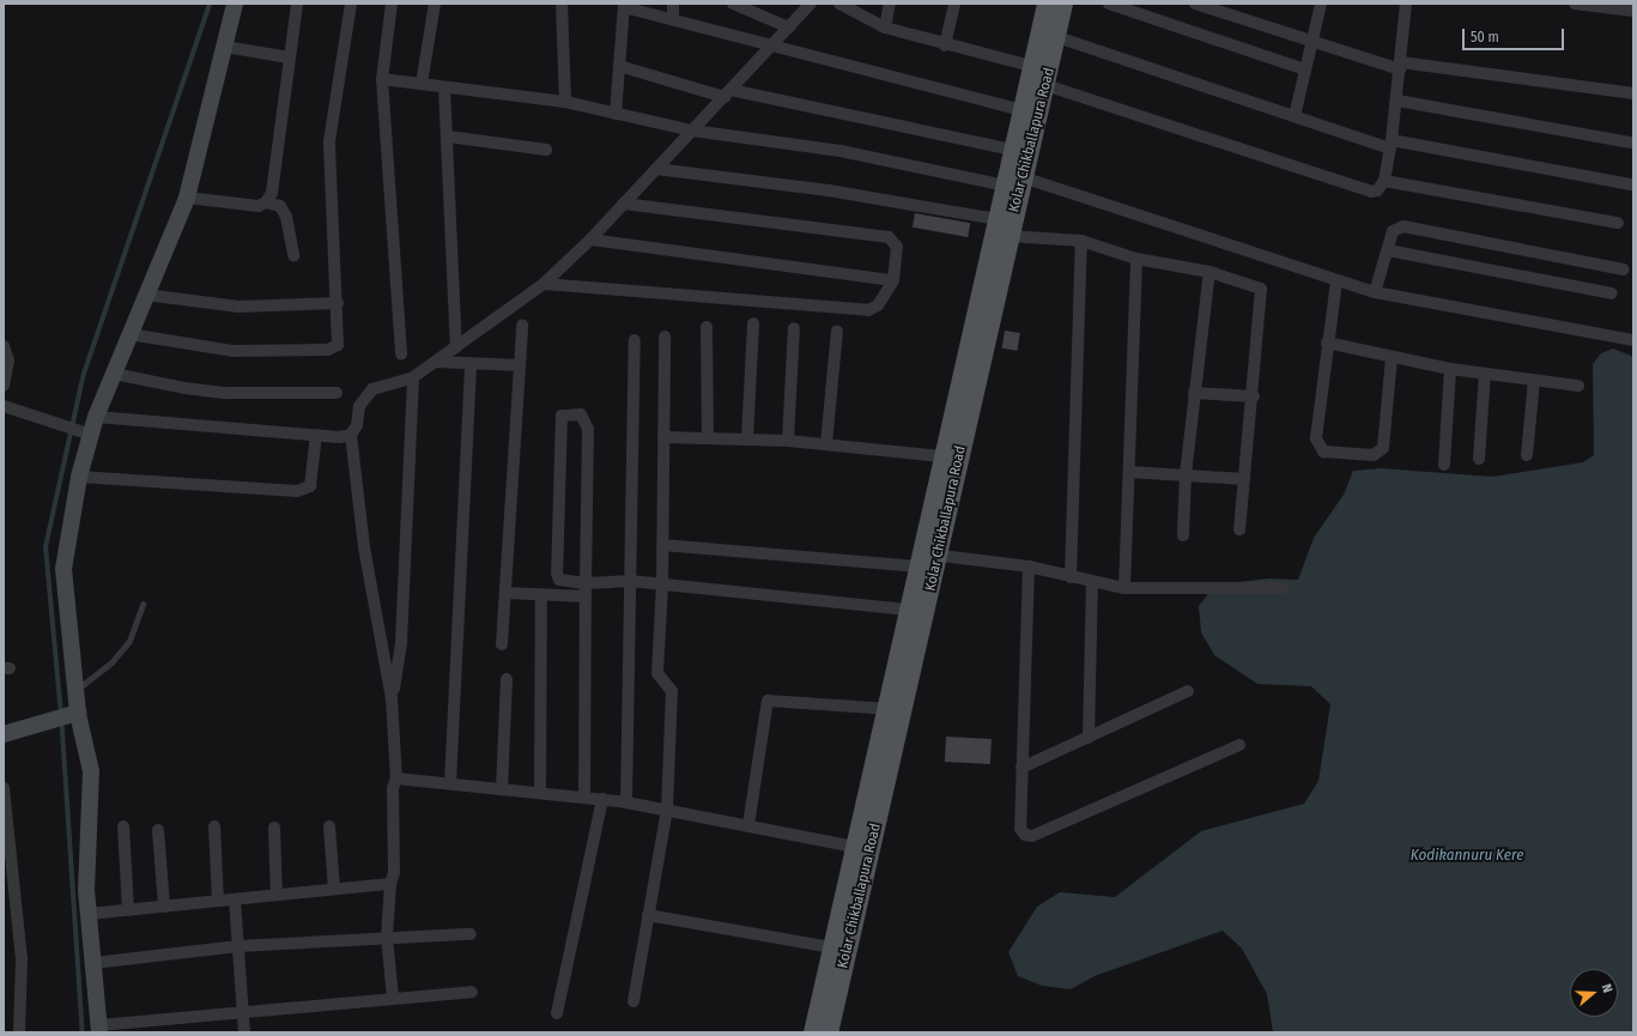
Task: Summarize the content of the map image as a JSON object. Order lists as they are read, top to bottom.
{
  "streets": {
    "main road": ["Kolar Chikballapura Road"]
  },
  "water": ["Kodikannuru Kere"],
  "scale_bar": "50 m",
  "north": "right"
}
